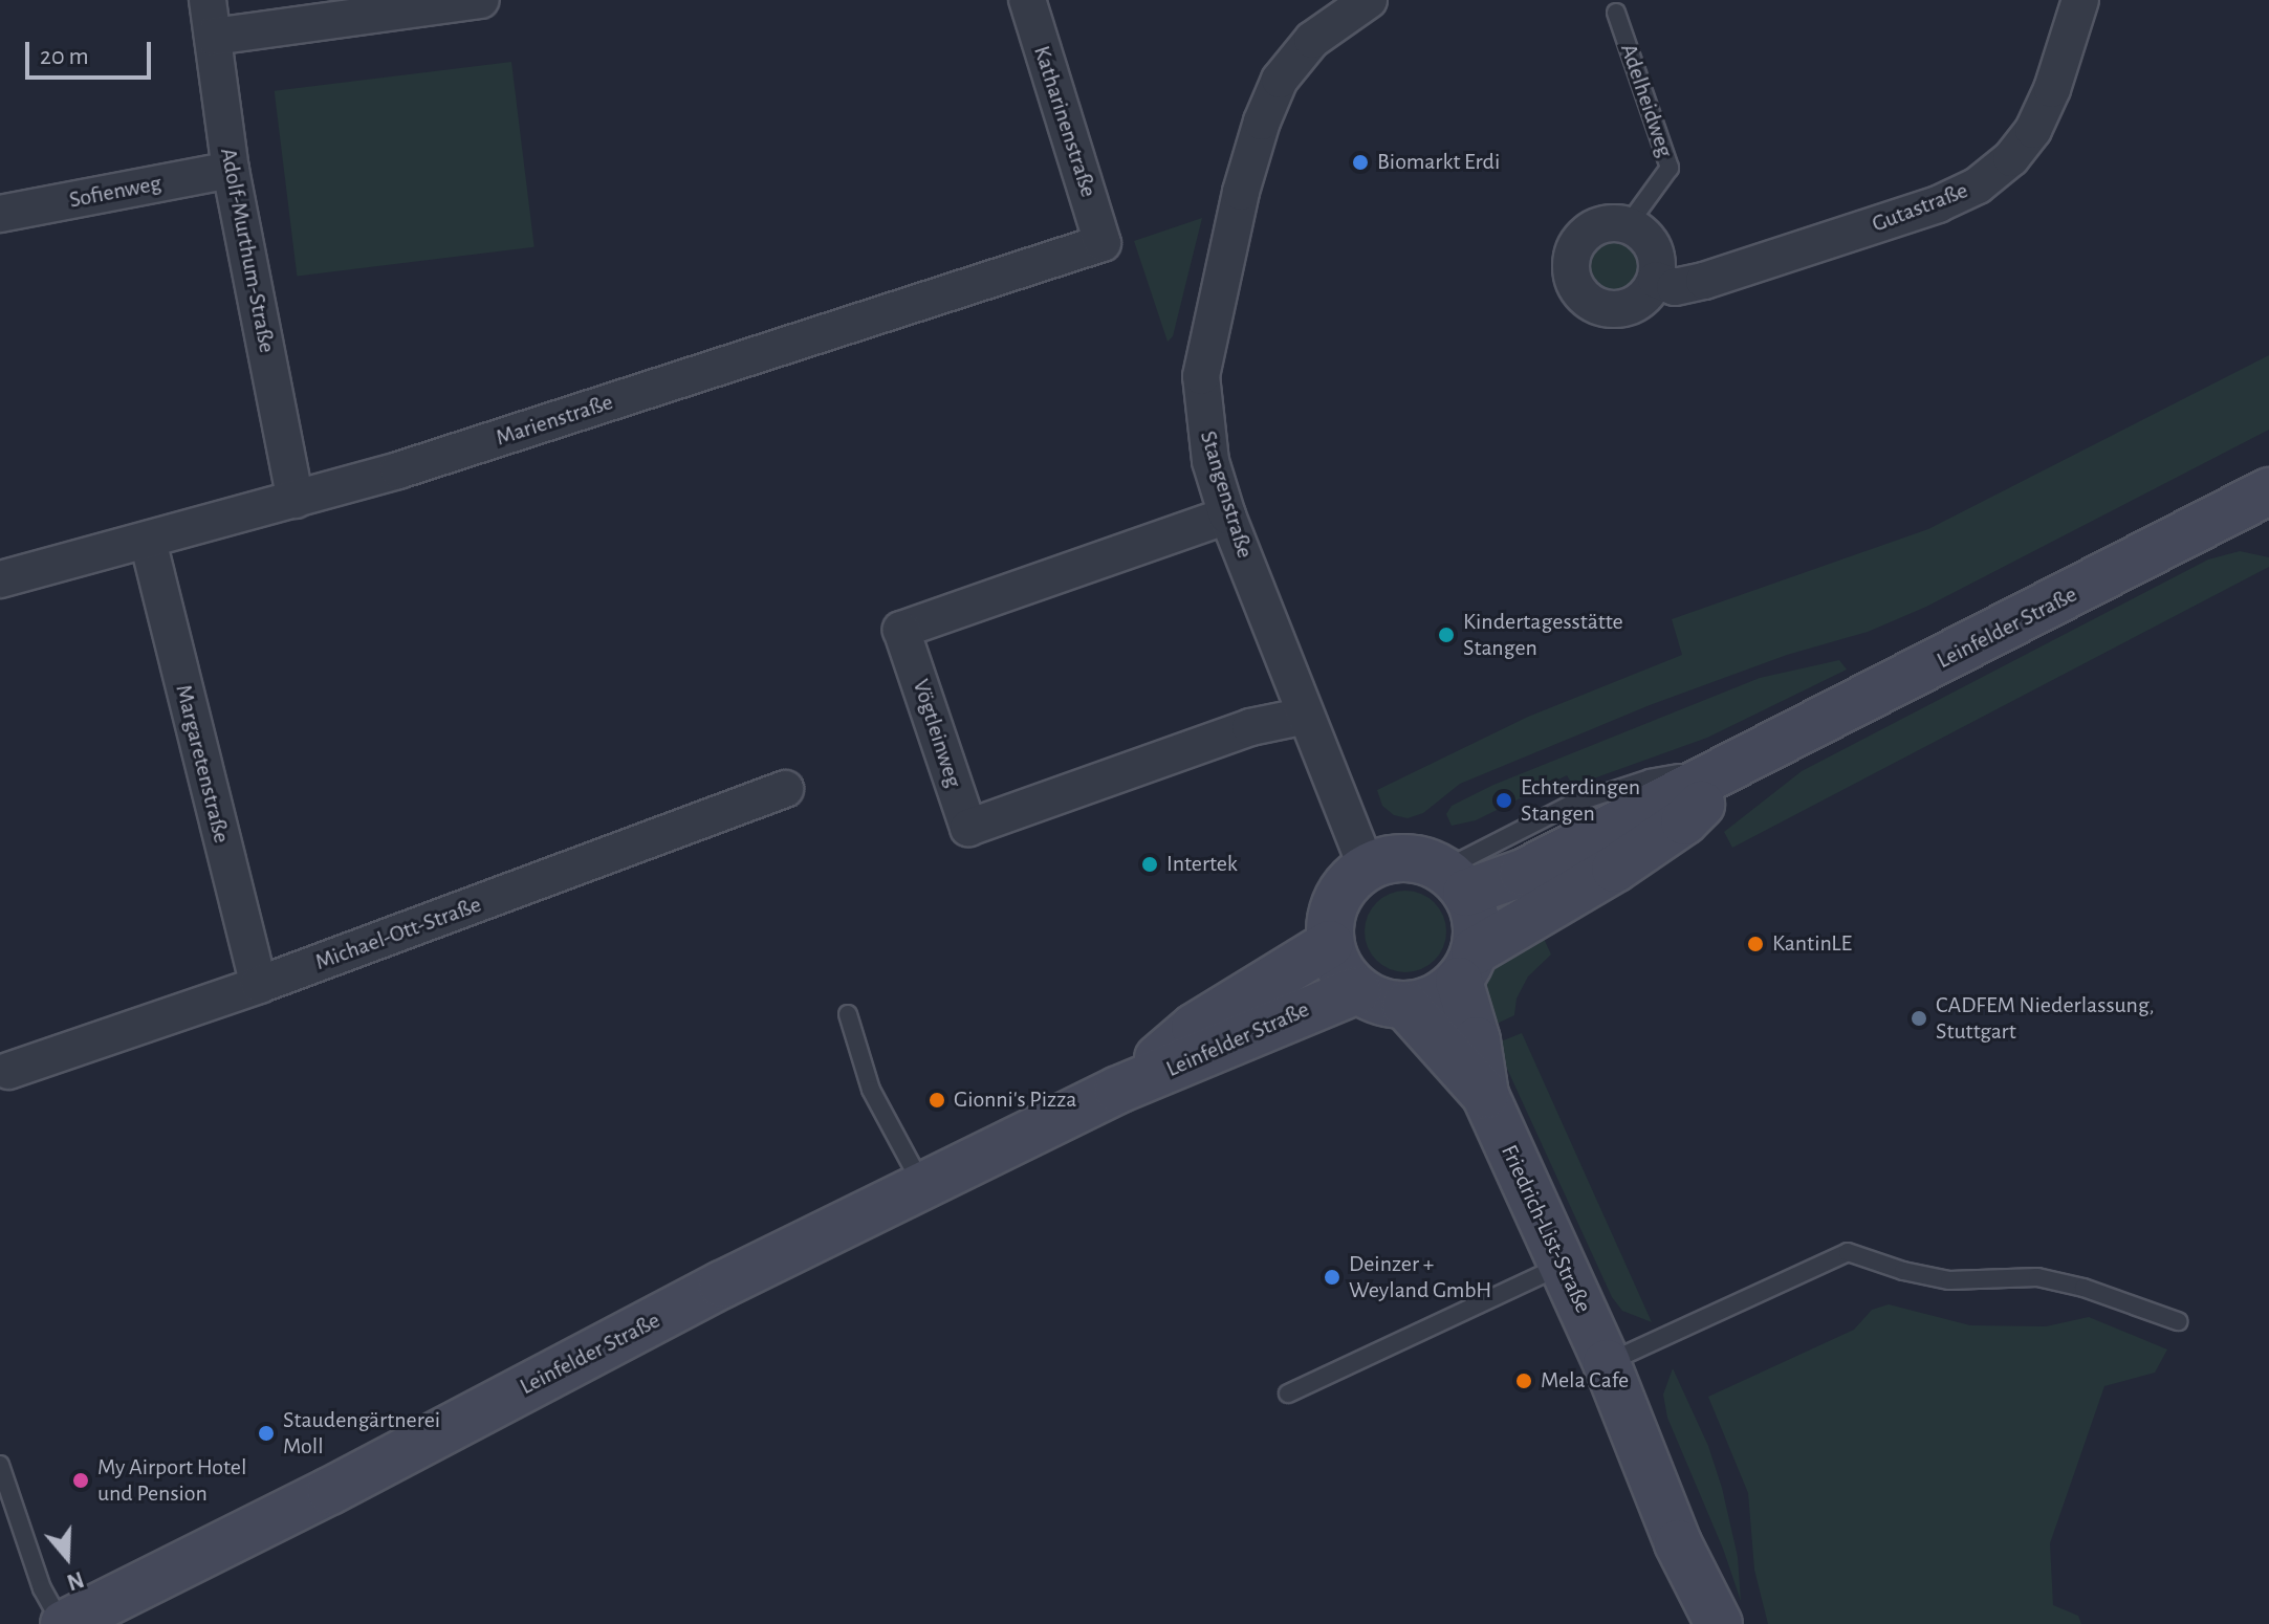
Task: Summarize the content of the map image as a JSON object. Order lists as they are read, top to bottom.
{
  "streets": {
    "main road": ["Leinfelder Straße", "Friedrich-List-Straße"],
    "street": [
      "Katharinenstraße",
      "Sofienweg",
      "Gutastraße",
      "Adolf-Murthum-Straße",
      "Marienstraße",
      "Stangenstraße",
      "Vögtleinweg",
      "Margaretenstraße",
      "Michael-Ott-Straße"
    ],
    "lane": ["Adelheidweg"]
  },
  "crossings": [
    ["Adelheidweg", "Gutastraße"],
    ["Katharinenstraße", "Marienstraße"],
    ["Sofienweg", "Adolf-Murthum-Straße"],
    ["Adolf-Murthum-Straße", "Marienstraße"],
    ["Marienstraße", "Margaretenstraße"],
    ["Stangenstraße", "Leinfelder Straße"],
    ["Stangenstraße", "Vögtleinweg"],
    ["Stangenstraße", "Friedrich-List-Straße"],
    ["Leinfelder Straße", "Friedrich-List-Straße"],
    ["Margaretenstraße", "Michael-Ott-Straße"]
  ],
  "places": [
    "Biomarkt Erdi",
    "Kindertagesstätte Stangen",
    "Echterdingen Stangen",
    "Intertek",
    "KantinLE",
    "CADFEM Niederlassung, Stuttgart",
    "Gionni's Pizza",
    "Deinzer + Weyland GmbH",
    "Mela Cafe",
    "Staudengärtnerei Moll",
    "My Airport Hotel und Pension"
  ],
  "scale_bar": "20 m",
  "north": "bottom"
}
